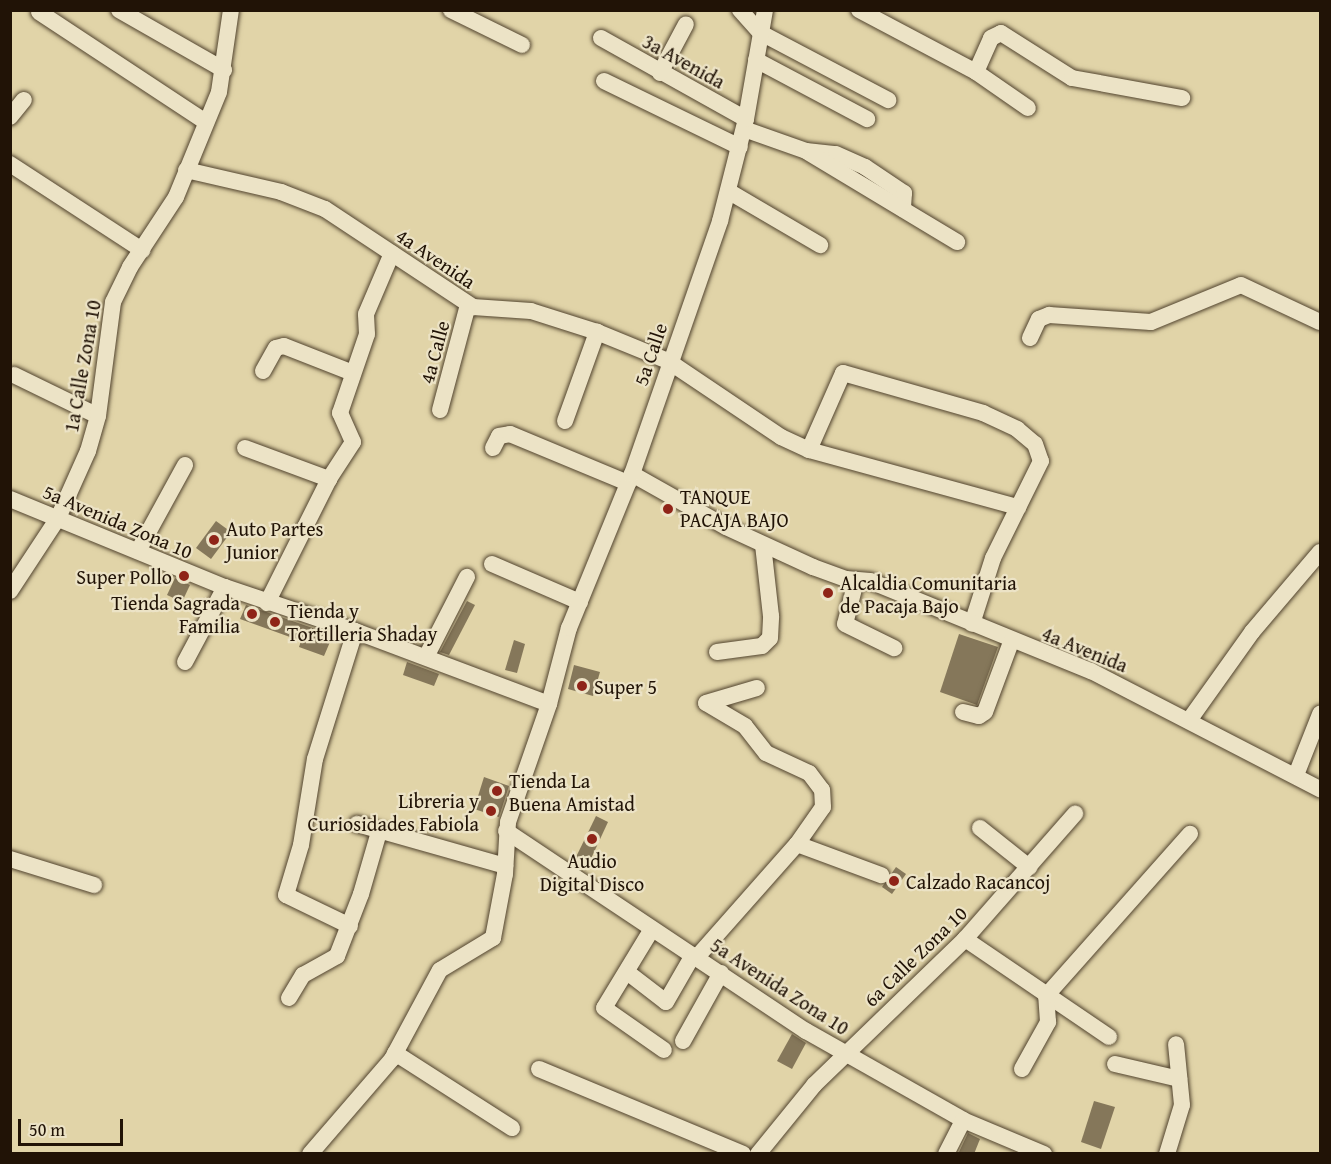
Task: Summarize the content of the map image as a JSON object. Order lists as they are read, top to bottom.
{
  "streets": {
    "street": [
      "3a Avenida",
      "4a Avenida",
      "4a Calle",
      "5a Calle",
      "1a Calle Zona 10",
      "5a Avenida Zona 10",
      "6a Calle Zona 10"
    ]
  },
  "crossings": [
    ["3a Avenida", "5a Calle"],
    ["4a Avenida", "4a Calle"],
    ["4a Avenida", "5a Calle"],
    ["4a Avenida", "1a Calle Zona 10"],
    ["5a Calle", "5a Avenida Zona 10"],
    ["1a Calle Zona 10", "5a Avenida Zona 10"],
    ["5a Avenida Zona 10", "6a Calle Zona 10"]
  ],
  "places": [
    "TANQUE PACAJA BAJO",
    "Auto Partes Junior",
    "Super Pollo",
    "Alcaldia Comunitaria de Pacaja Bajo",
    "Tienda Sagrada Familia",
    "Tienda y Tortilleria Shaday",
    "Super 5",
    "Tienda La Buena Amistad",
    "Libreria y Curiosidades Fabiola",
    "Audio Digital Disco",
    "Calzado Racancoj"
  ],
  "scale_bar": "50 m"
}
